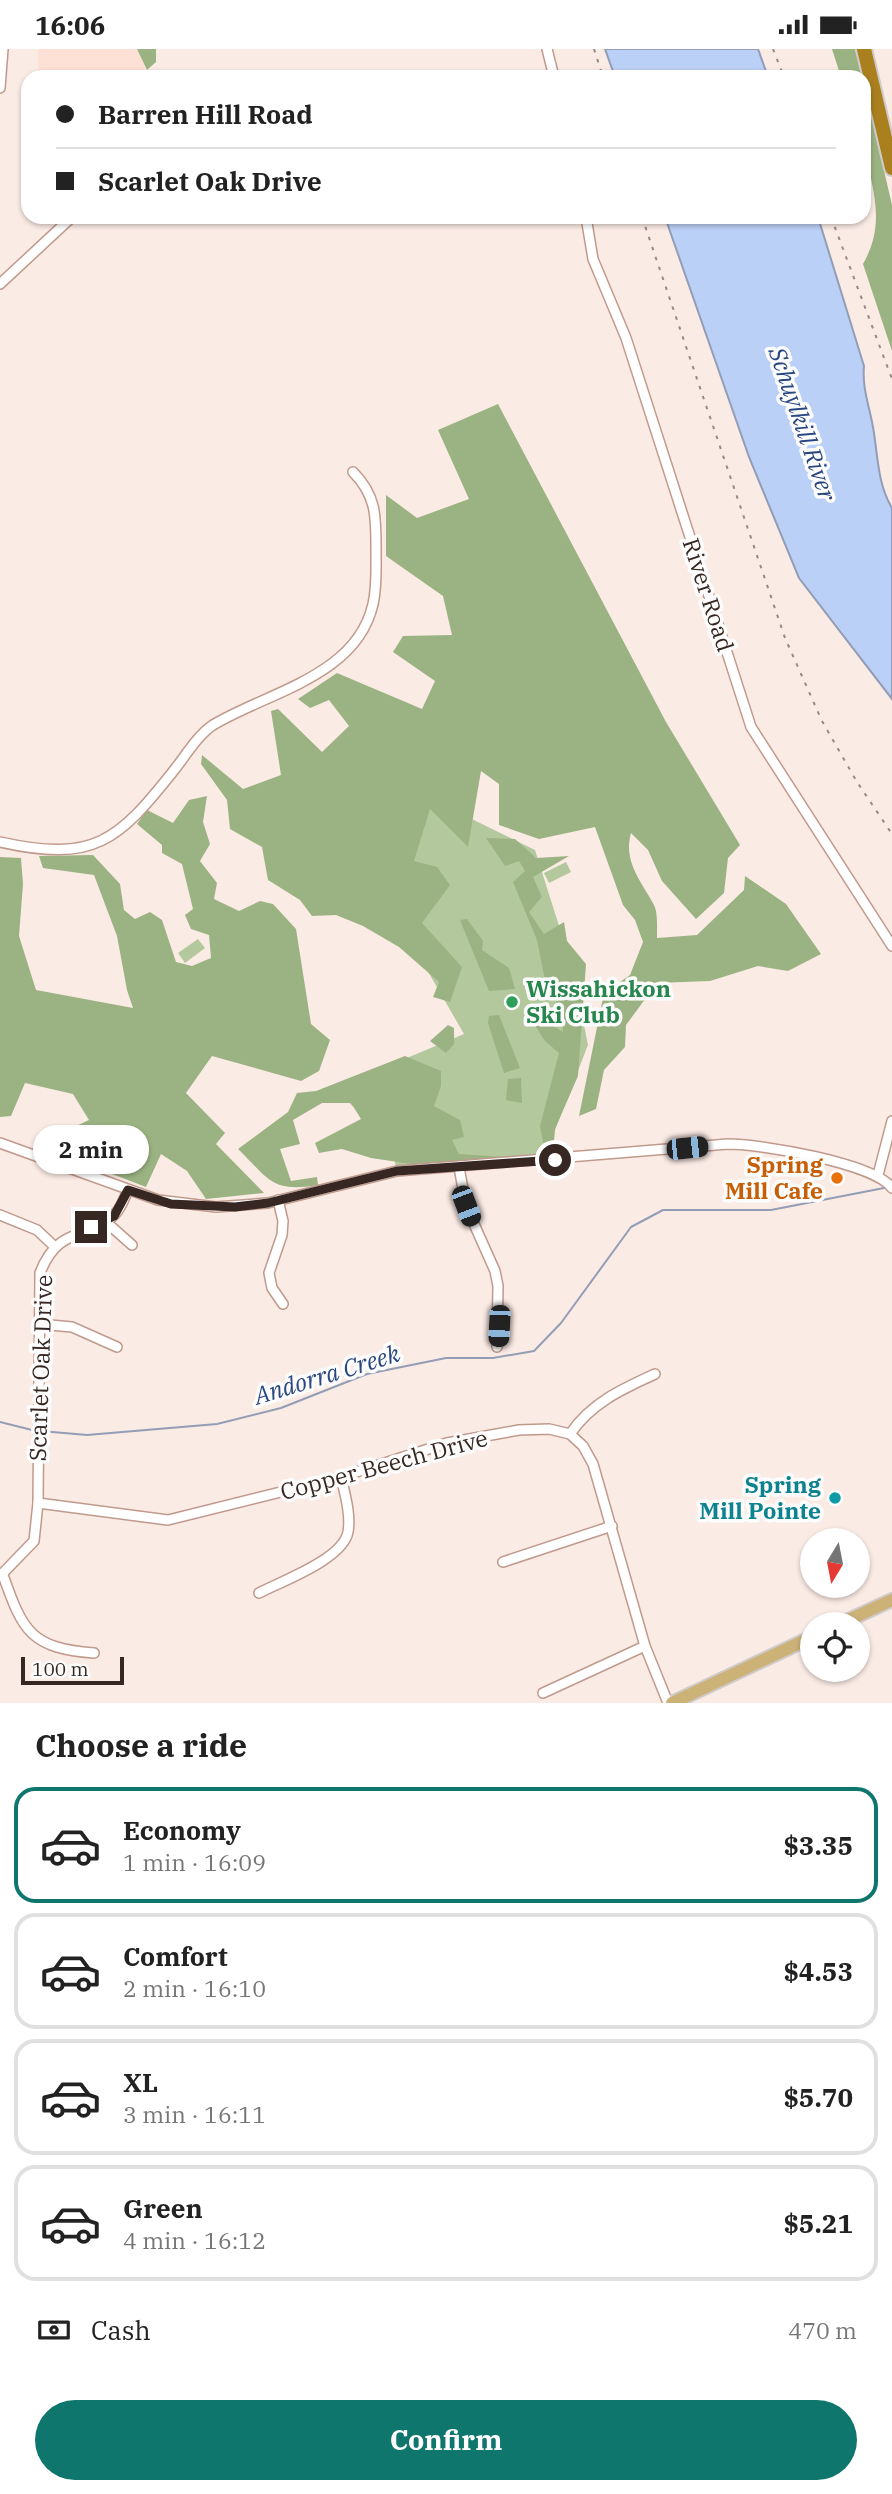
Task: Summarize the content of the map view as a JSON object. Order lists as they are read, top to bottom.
{
  "streets": {
    "street": ["River Road", "Scarlet Oak Drive", "Copper Beech Drive"]
  },
  "crossings": [
    ["Scarlet Oak Drive", "Copper Beech Drive"]
  ],
  "water": ["Schuylkill River", "Andorra Creek"],
  "places": ["Wissahickon Ski Club", "Spring Mill Cafe", "Spring Mill Pointe"],
  "scale_bar": "100 m",
  "north": "bottom",
  "page": {
    "status": "16:06",
    "banner": ["Barren Hill Road", "Scarlet Oak Drive"],
    "bubble": "2 min",
    "scale": "100 m",
    "heading": "Choose a ride",
    "list": [
      {
        "name": "Economy",
        "note": "1 min · 16:09",
        "value": "$3.35"
      },
      {
        "name": "Comfort",
        "note": "2 min · 16:10",
        "value": "$4.53"
      },
      {
        "name": "XL",
        "note": "3 min · 16:11",
        "value": "$5.70"
      },
      {
        "name": "Green",
        "note": "4 min · 16:12",
        "value": "$5.21"
      }
    ],
    "pay": ["Cash", "470 m"],
    "buttons": "Confirm"
  }
}
